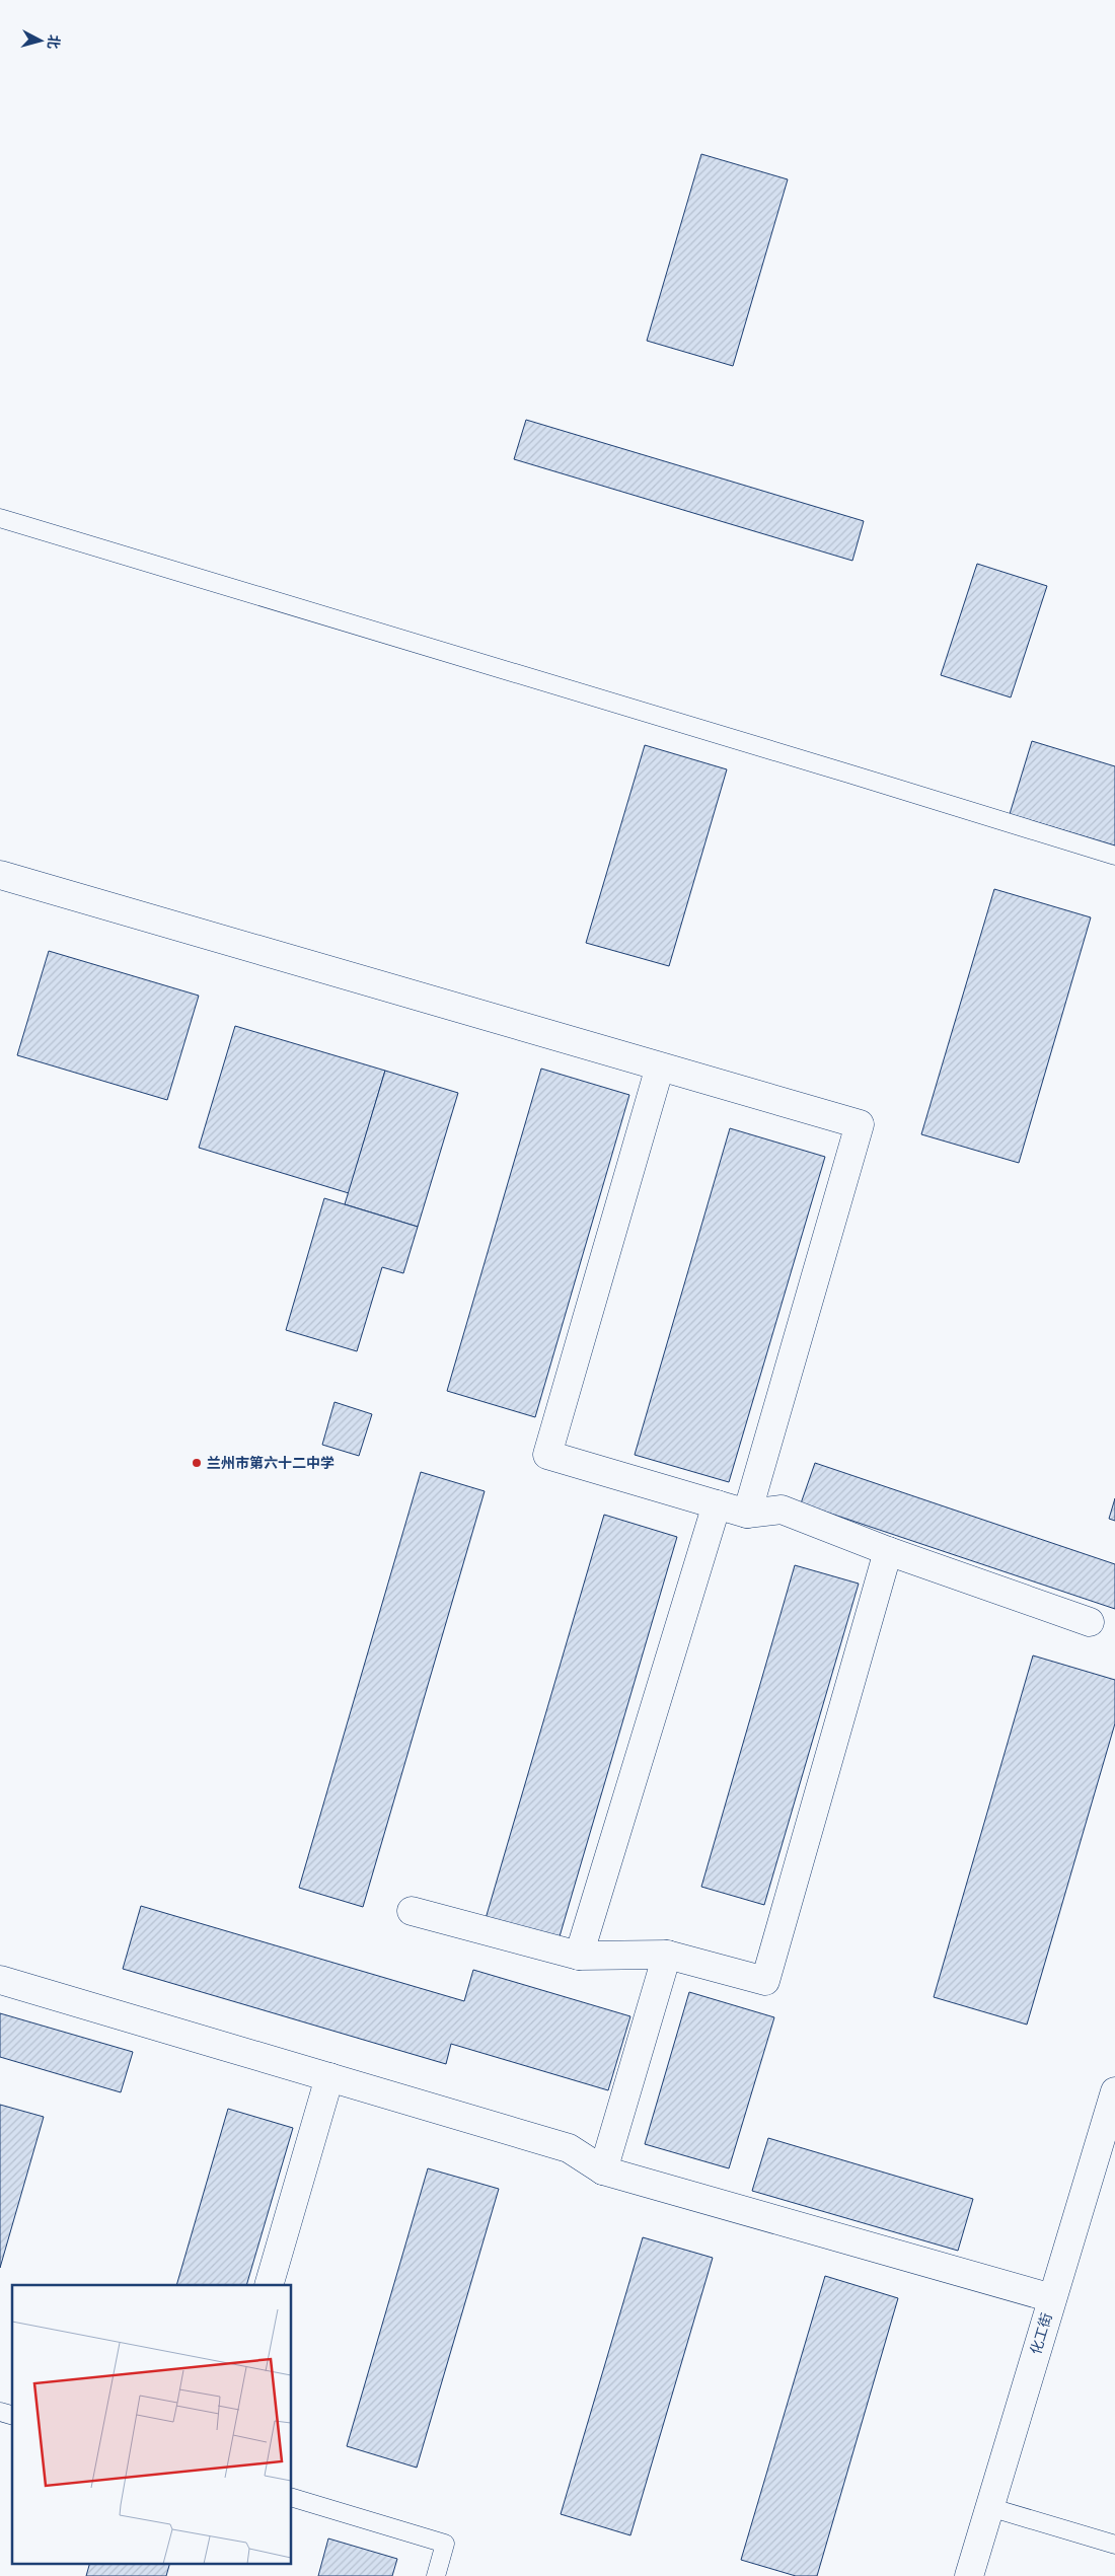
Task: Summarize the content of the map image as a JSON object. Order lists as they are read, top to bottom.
{
  "streets": {
    "street": ["化工街"]
  },
  "places": ["兰州市第六十二中学"],
  "north": "right"
}
